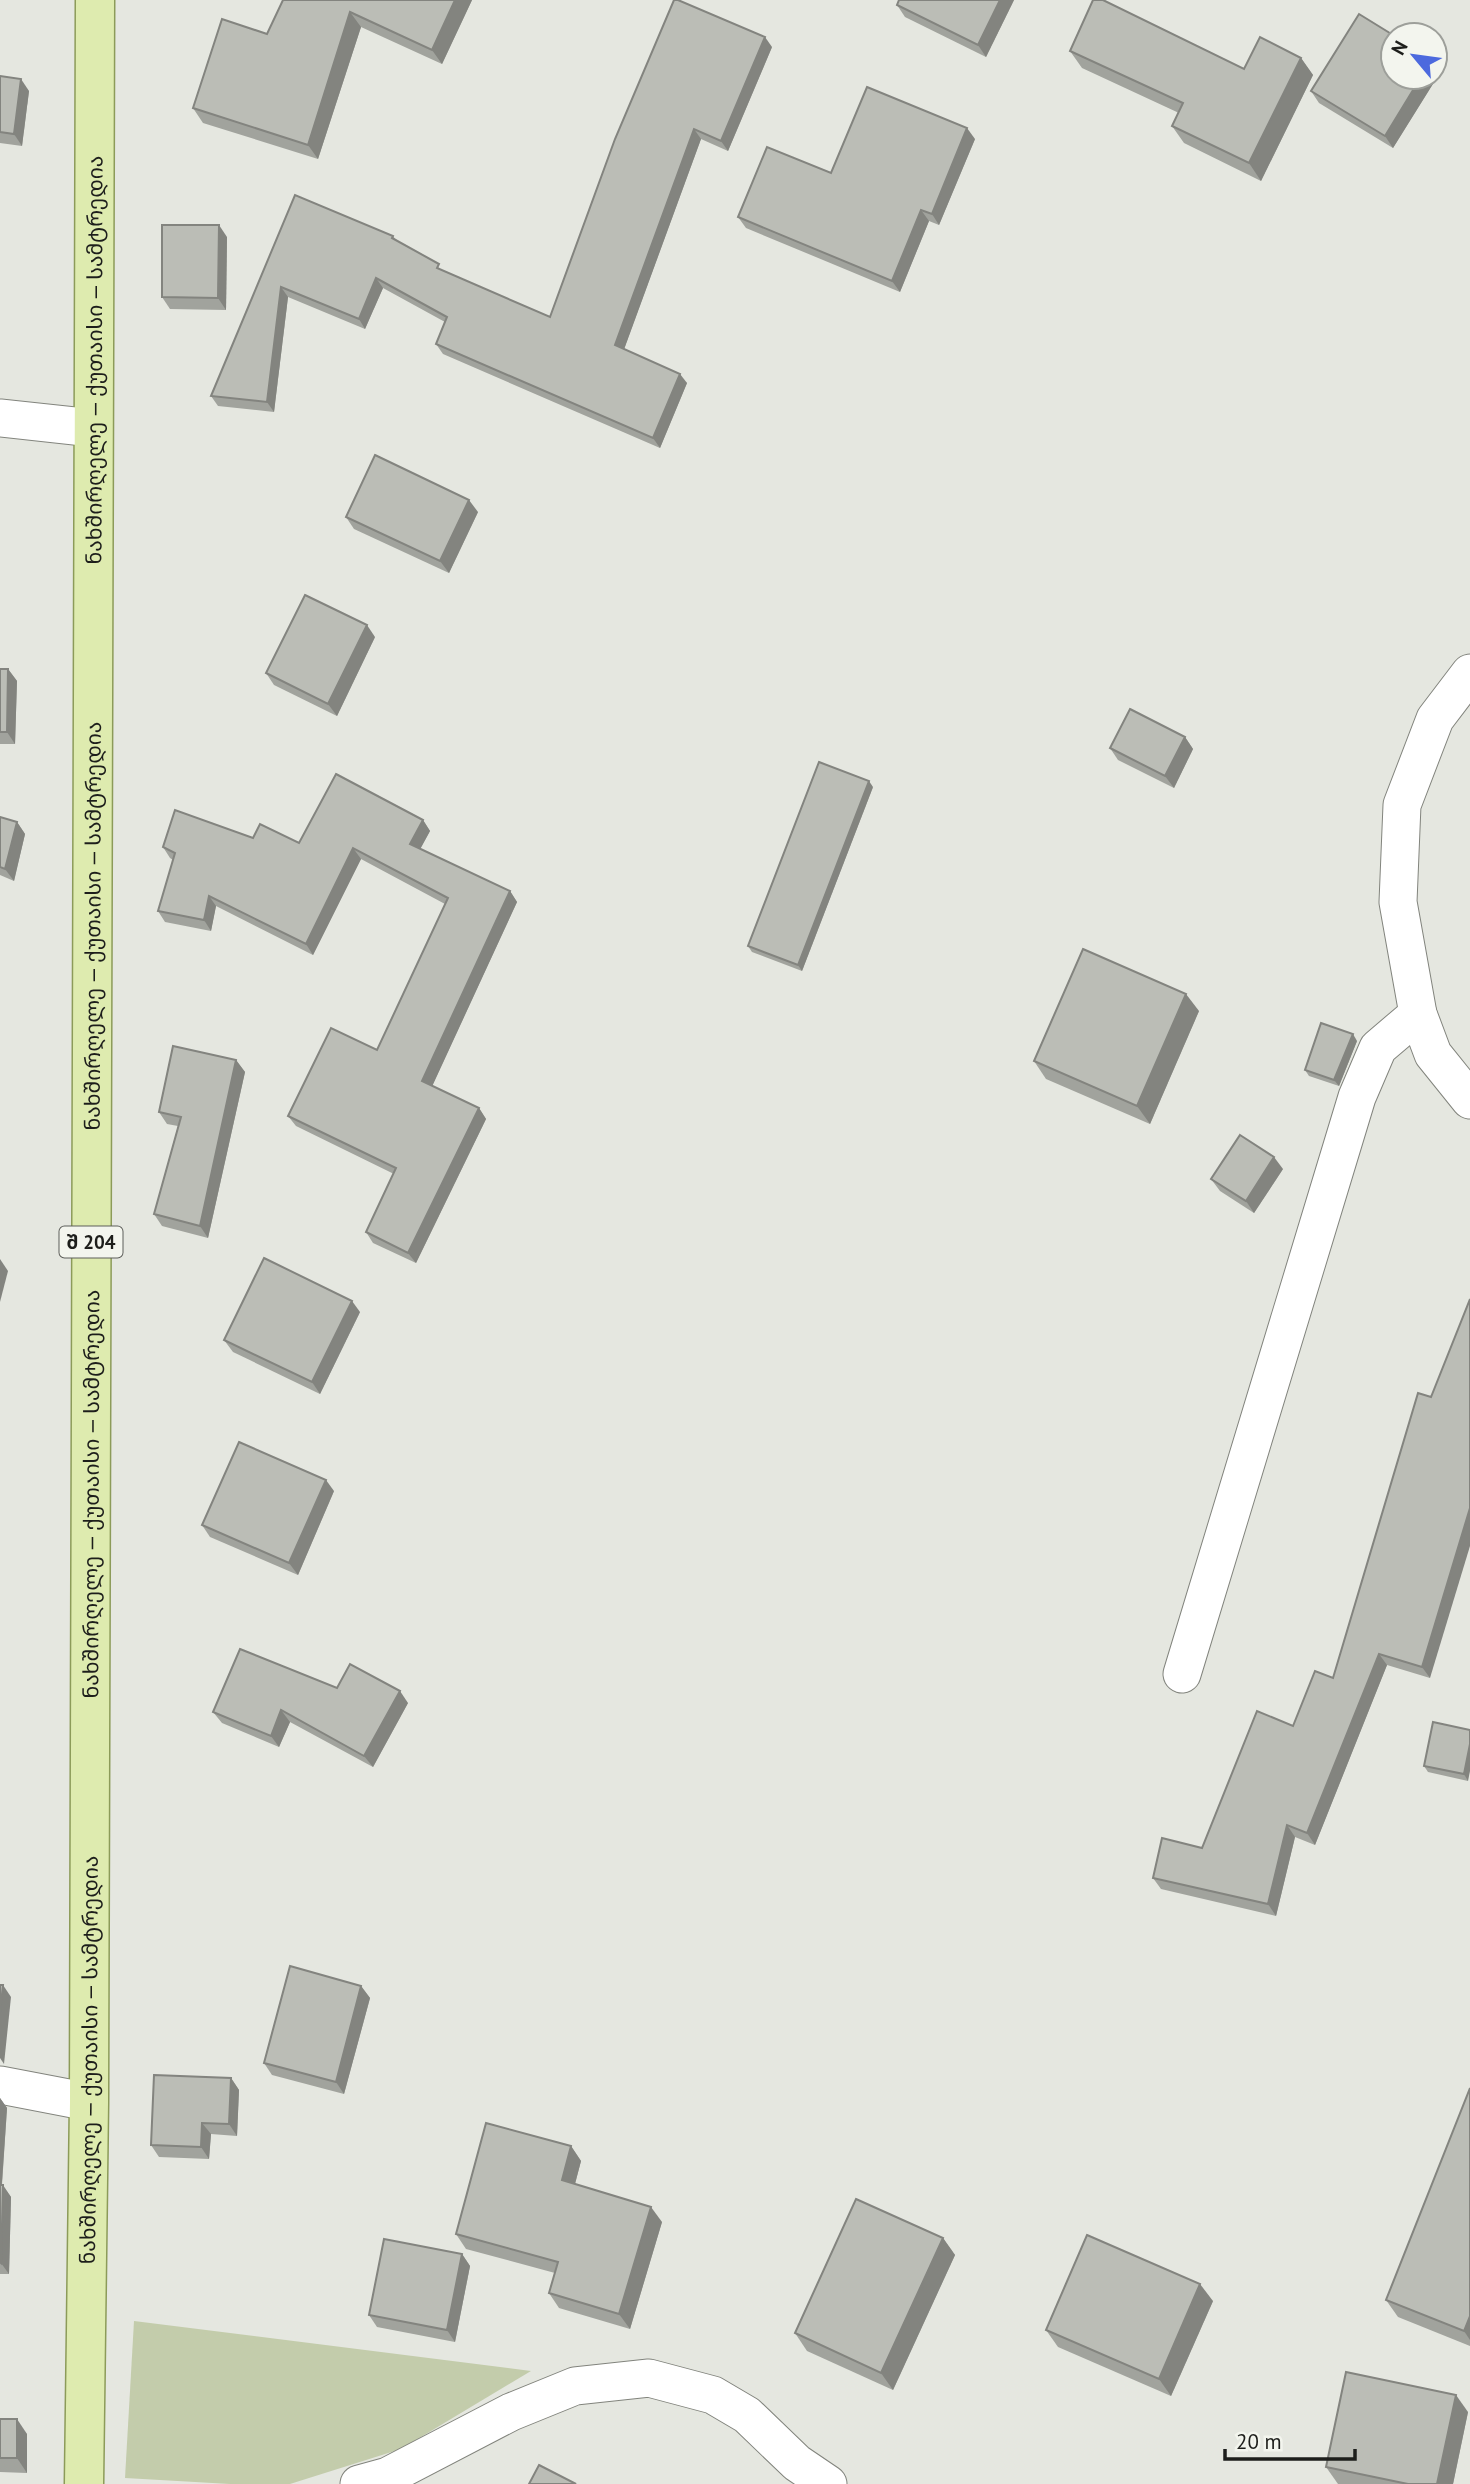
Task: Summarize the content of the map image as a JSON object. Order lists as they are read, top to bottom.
{
  "streets": {
    "main road": ["ნახშირღელე — ქუთაისი — სამტრედია", "შ 204"]
  },
  "scale_bar": "20 m",
  "north": "top left"
}
